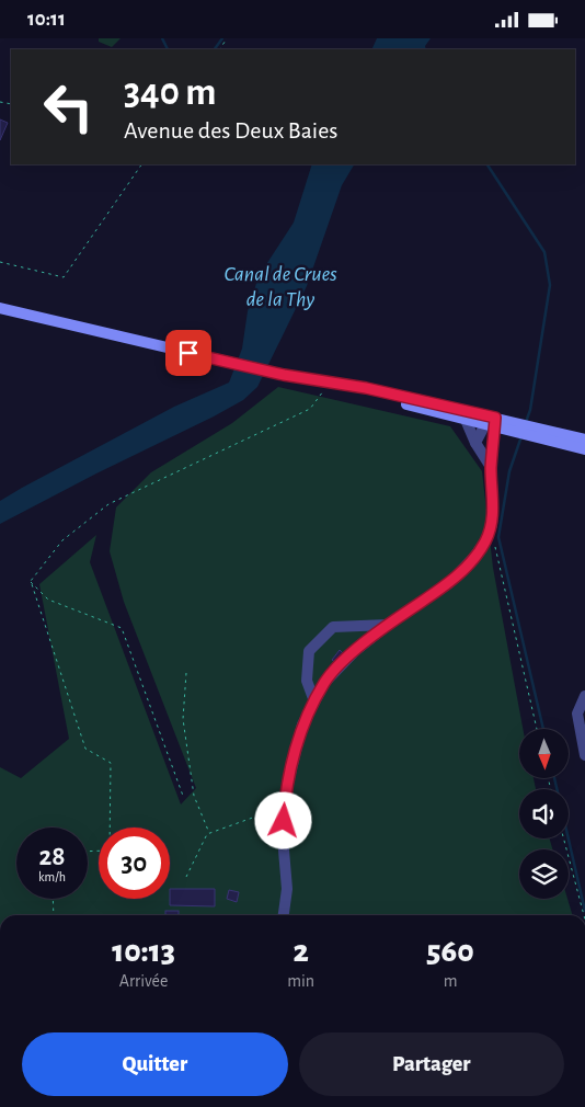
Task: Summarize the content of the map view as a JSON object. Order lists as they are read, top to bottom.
{
  "water": ["Canal de Crues de la Thy"],
  "north": "bottom",
  "page": {
    "status": "10:11",
    "turn": ["340 m", "Avenue des Deux Baies"],
    "speed": "28 km/h",
    "limit": "30",
    "eta": [
      "10:13",
      "Arrivée",
      "2",
      "min",
      "560",
      "m"
    ],
    "buttons": ["Quitter", "Partager"]
  }
}
